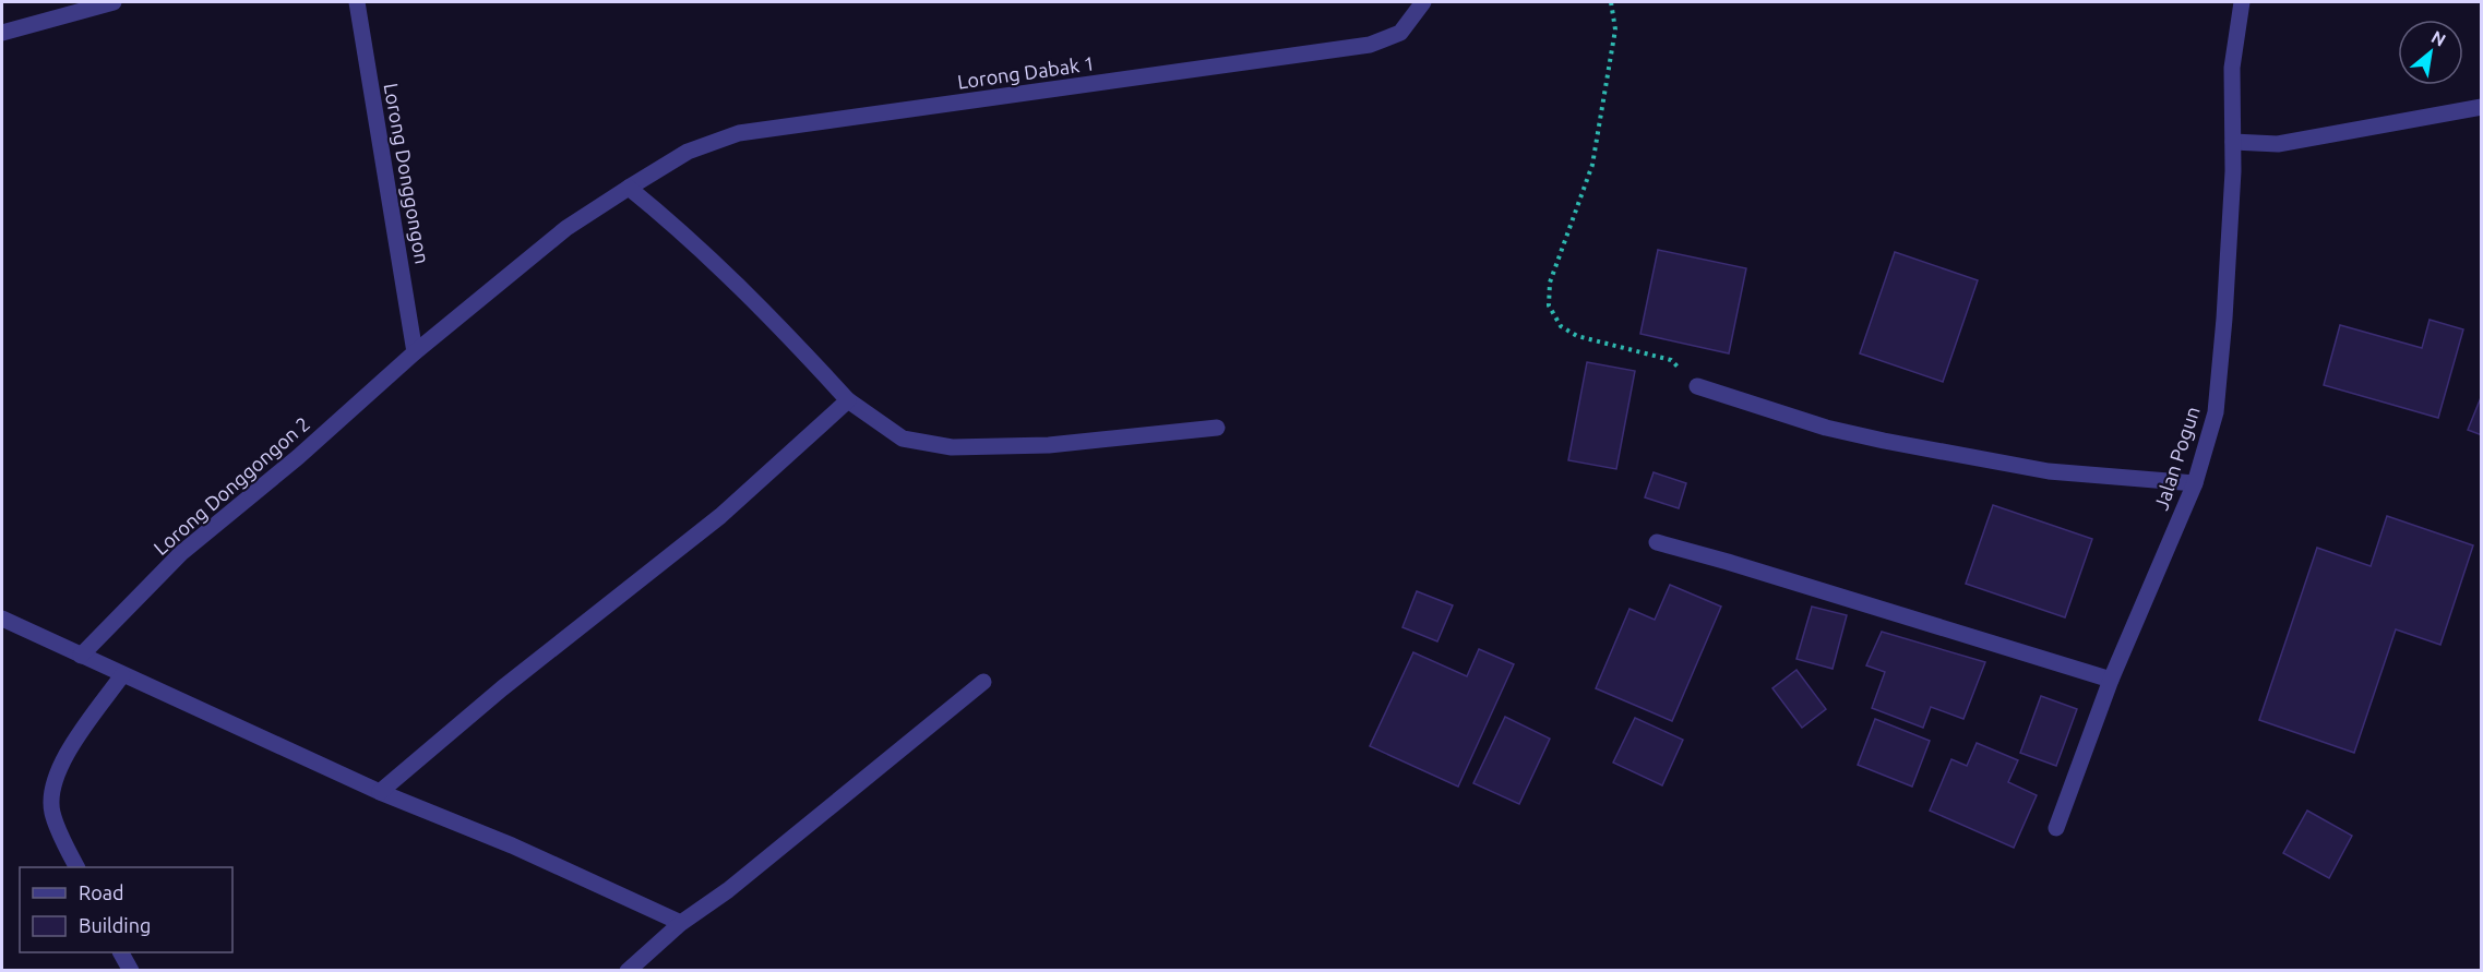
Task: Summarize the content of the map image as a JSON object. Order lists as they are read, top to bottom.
{
  "streets": {
    "street": [
      "Lorong Dabak 1",
      "Lorong Donggongon",
      "Jalan Pogun",
      "Lorong Donggongon 2"
    ]
  },
  "crossings": [
    ["Lorong Dabak 1", "Lorong Donggongon"],
    ["Lorong Dabak 1", "Lorong Donggongon 2"],
    ["Lorong Donggongon", "Lorong Donggongon 2"]
  ],
  "legend": ["Road", "Building"],
  "north": "top right"
}
